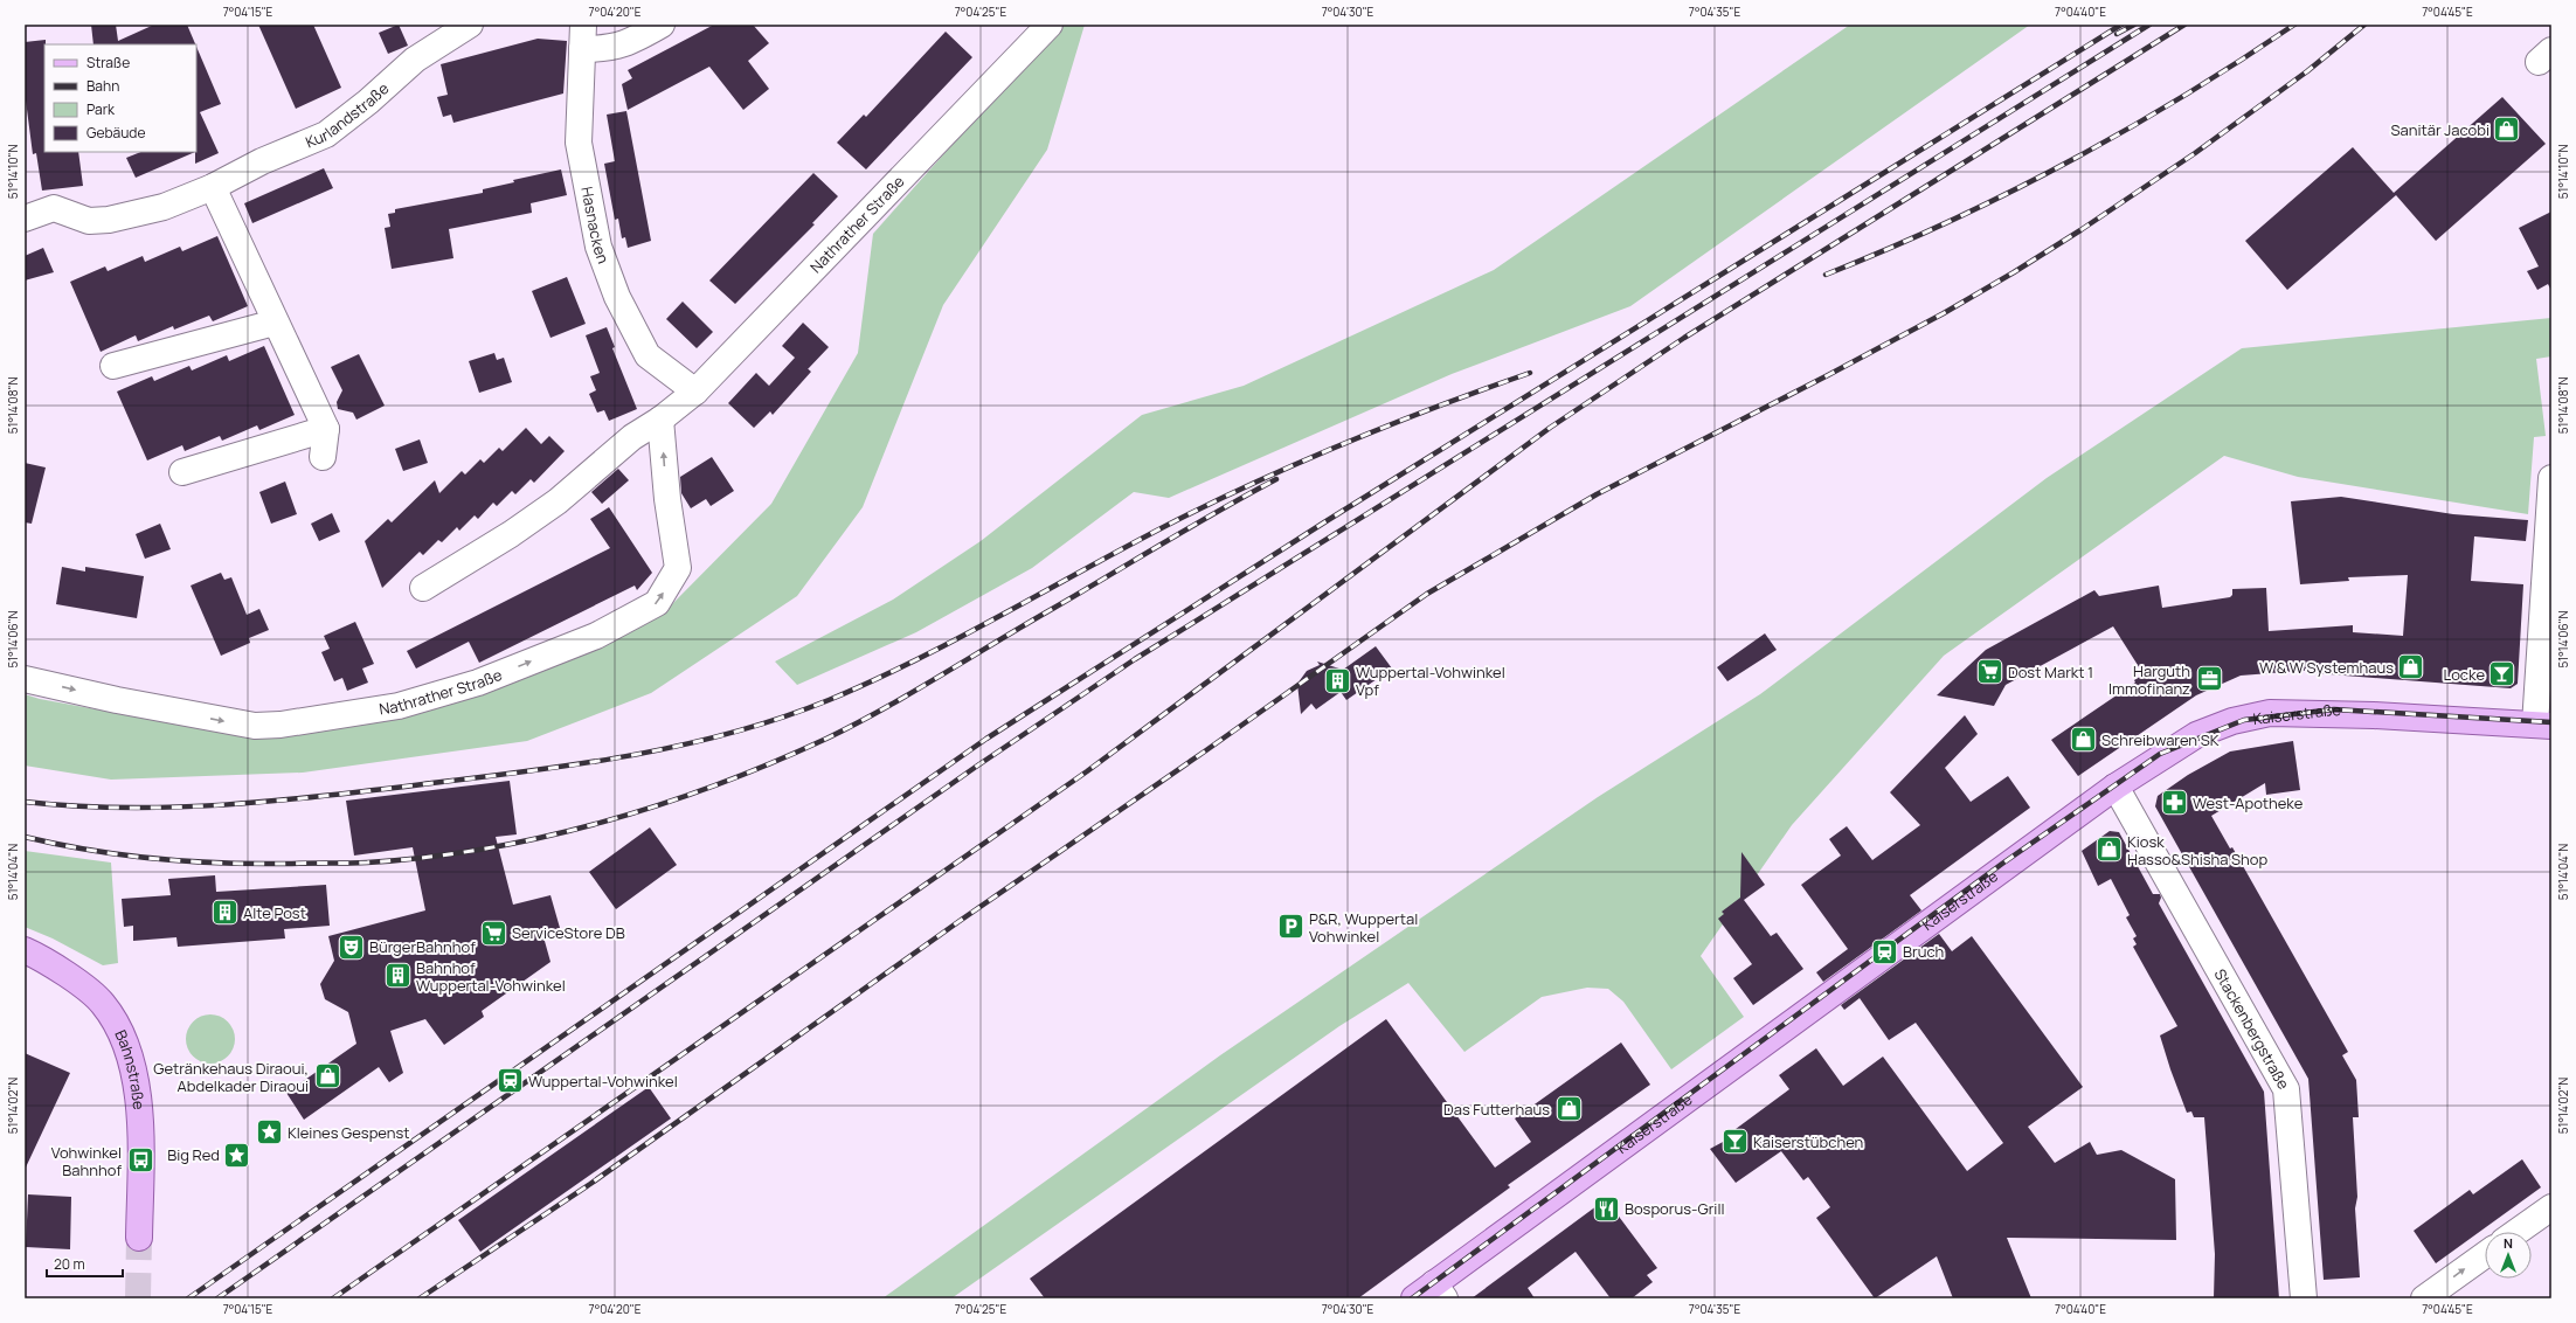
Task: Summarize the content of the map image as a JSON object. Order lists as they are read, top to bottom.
{
  "streets": {
    "main road": ["Kaiserstraße", "Bahnstraße"],
    "street": [
      "Kurlandstraße",
      "Hasnacken",
      "Nathrather Straße",
      "Stackenbergstraße"
    ]
  },
  "crossings": [
    ["Hasnacken", "Nathrather Straße"],
    ["Kaiserstraße", "Stackenbergstraße"]
  ],
  "places": {
    "shop": [
      "Sanitär Jacobi",
      "W & W Systemhaus",
      "Schreibwaren SK",
      "Kiosk Hasso&Shisha Shop",
      "Getränkehaus Diraoui, Abdelkader Diraoui",
      "Das Futterhaus"
    ],
    "supermarket": ["Dost Markt 1", "ServiceStore DB"],
    "bar": ["Locke", "Kaiserstübchen"],
    "office": ["Harguth Immofinanz"],
    "building": ["Wuppertal-Vohwinkel Vpf", "Alte Post", "Bahnhof Wuppertal-Vohwinkel"],
    "pharmacy": ["West-Apotheke"],
    "parking": ["P&R, Wuppertal Vohwinkel"],
    "theatre": ["BürgerBahnhof"],
    "station": ["Bruch", "Wuppertal-Vohwinkel"],
    "place": ["Kleines Gespenst", "Big Red"],
    "bus stop": ["Vohwinkel Bahnhof"],
    "restaurant": ["Bosporus-Grill"]
  },
  "legend": [
    "Straße",
    "Bahn",
    "Park",
    "Gebäude"
  ],
  "scale_bar": "20 m",
  "north": "top",
  "coordinates": [
    "7°04'15\"E",
    "7°04'20\"E",
    "7°04'25\"E",
    "7°04'30\"E",
    "7°04'35\"E",
    "7°04'40\"E",
    "7°04'45\"E",
    "51°14'10\"N",
    "51°14'08\"N",
    "51°14'06\"N",
    "51°14'04\"N",
    "51°14'02\"N"
  ]
}
